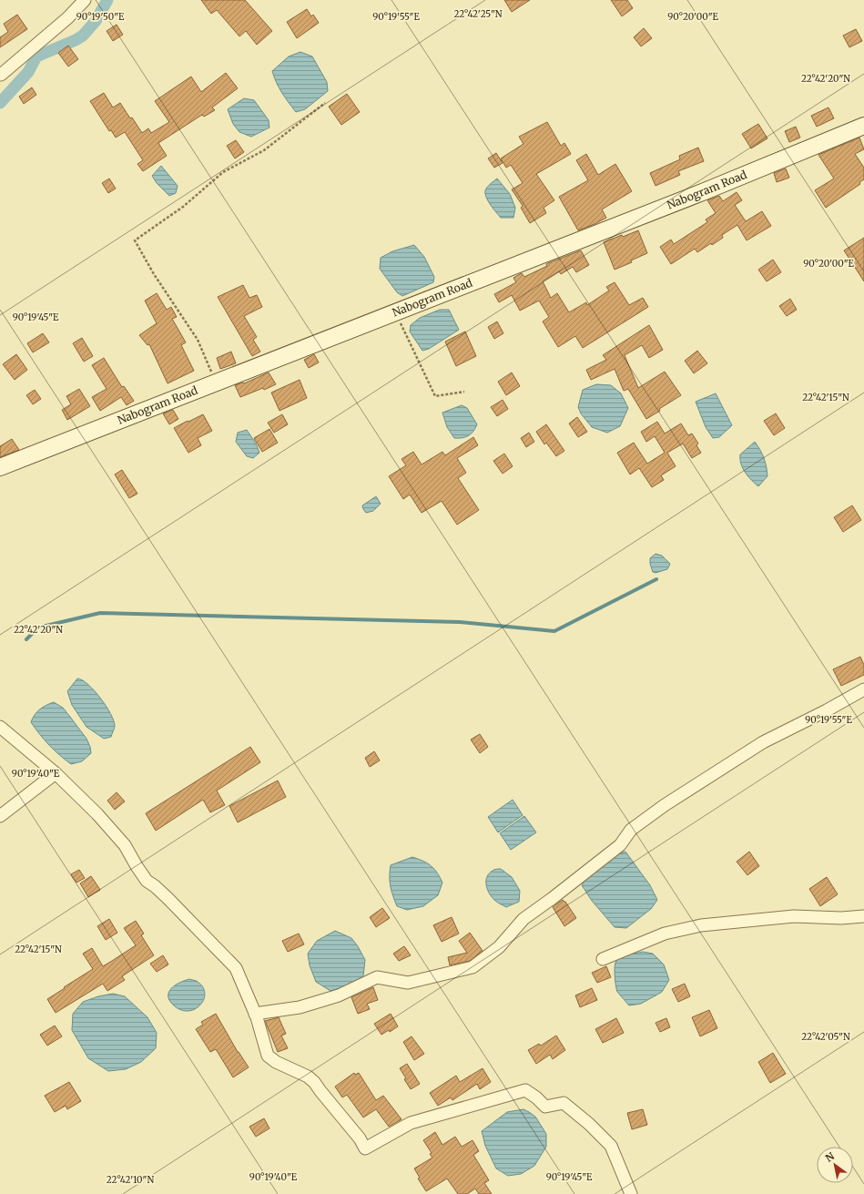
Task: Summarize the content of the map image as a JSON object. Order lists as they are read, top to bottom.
{
  "streets": {
    "main road": ["Nabogram Road"]
  },
  "north": "top left",
  "coordinates": [
    "22°42'25\"N",
    "90°19'50\"E",
    "90°19'55\"E",
    "90°20'00\"E",
    "22°42'20\"N",
    "90°19'45\"E",
    "22°42'15\"N",
    "90°19'40\"E",
    "22°42'05\"N",
    "22°42'10\"N"
  ]
}
